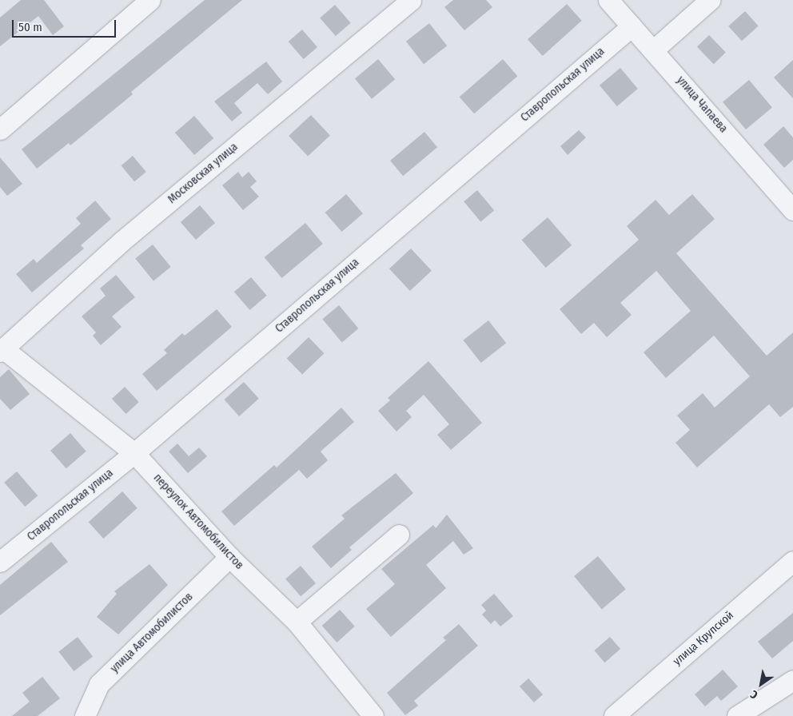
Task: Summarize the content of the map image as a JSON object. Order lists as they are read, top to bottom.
{
  "streets": {
    "street": [
      "Ставропольская улица",
      "улица Чапаева",
      "Московская улица",
      "переулок Автомобилистов",
      "улица Автомобилистов",
      "улица Крупской"
    ]
  },
  "crossings": [
    ["Ставропольская улица", "улица Чапаева"],
    ["Ставропольская улица", "переулок Автомобилистов"],
    ["Московская улица", "переулок Автомобилистов"],
    ["переулок Автомобилистов", "улица Автомобилистов"]
  ],
  "scale_bar": "50 m",
  "north": "bottom left"
}
